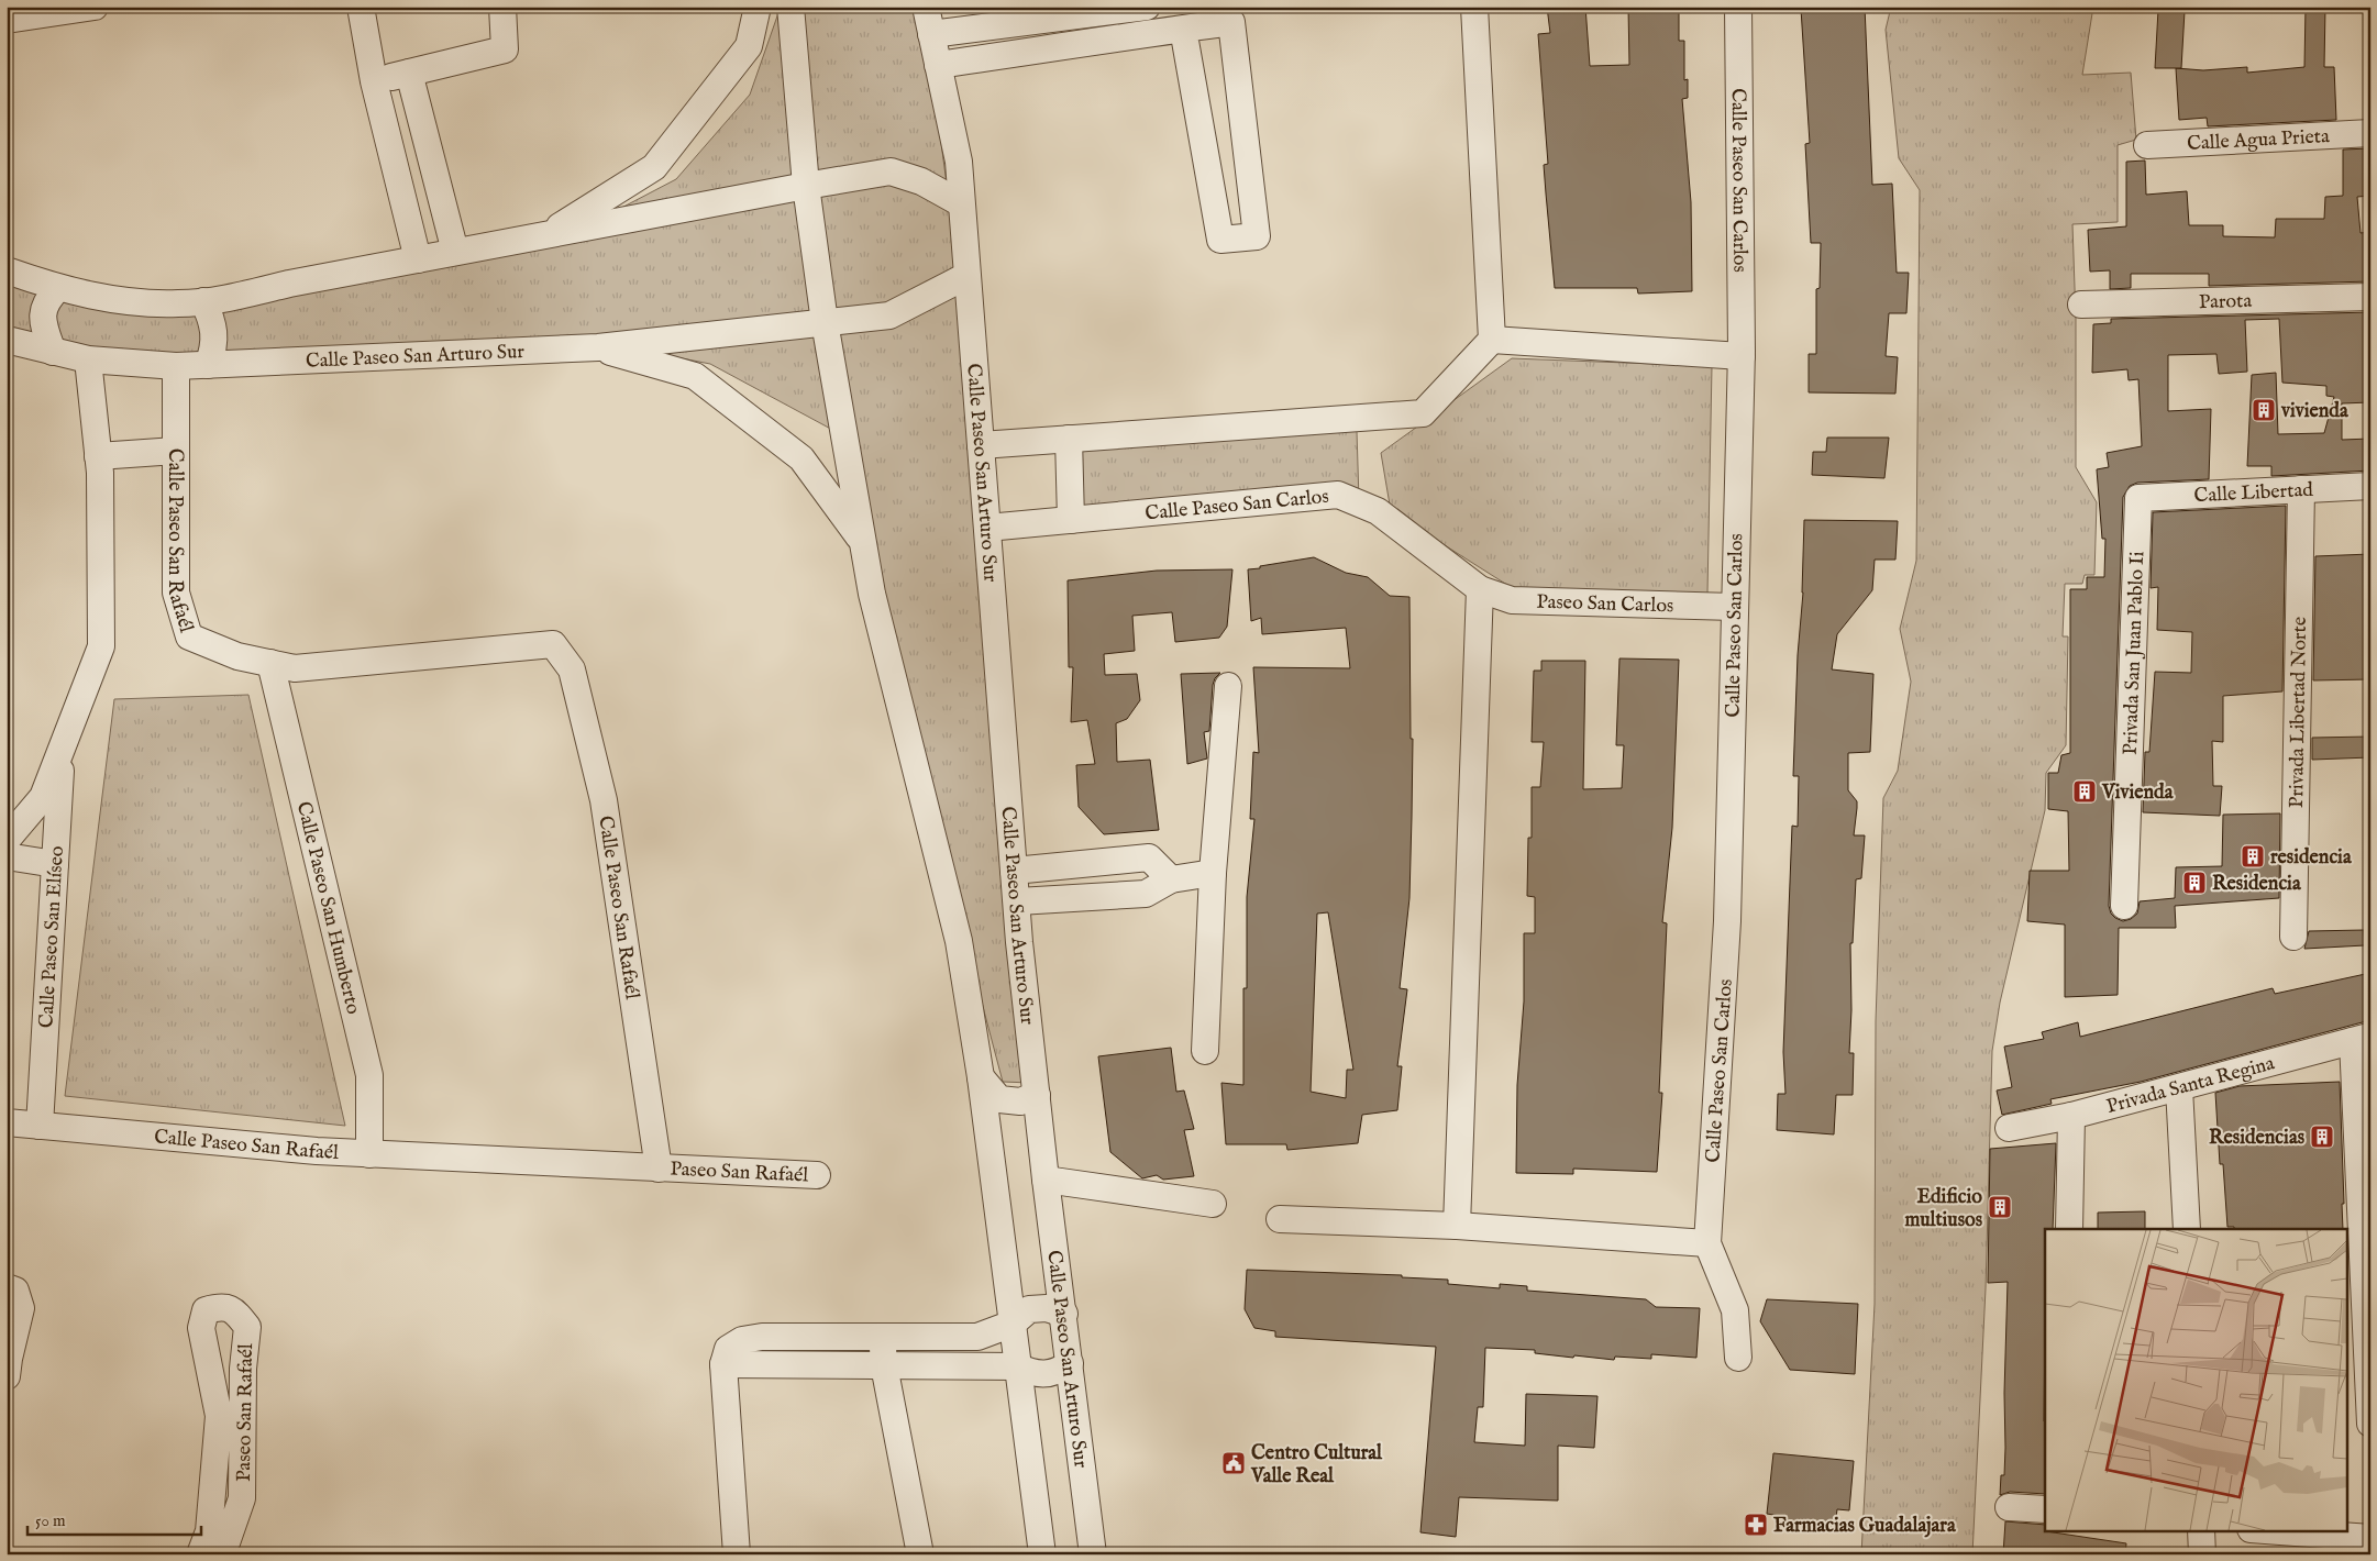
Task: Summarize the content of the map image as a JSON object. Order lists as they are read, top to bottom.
{
  "streets": {
    "street": [
      "Calle Agua Prieta",
      "Calle Paseo San Carlos",
      "Parota",
      "Calle Paseo San Arturo Sur",
      "Calle Libertad",
      "Calle Paseo San Rafaél",
      "Paseo San Carlos",
      "Privada San Juan Pablo Ii",
      "Privada Libertad Norte",
      "Calle Paseo San Humberto",
      "Calle Paseo San Elíseo",
      "Privada Santa Regina",
      "Paseo San Rafaél"
    ]
  },
  "crossings": [
    ["Calle Paseo San Carlos", "Calle Paseo San Arturo Sur"],
    ["Calle Paseo San Carlos", "Paseo San Carlos"],
    ["Calle Paseo San Arturo Sur", "Calle Paseo San Rafaél"],
    ["Calle Libertad", "Privada San Juan Pablo Ii"],
    ["Calle Libertad", "Privada Libertad Norte"],
    ["Calle Paseo San Rafaél", "Calle Paseo San Humberto"],
    ["Calle Paseo San Rafaél", "Calle Paseo San Elíseo"],
    ["Calle Paseo San Rafaél", "Paseo San Rafaél"]
  ],
  "places": {
    "building": [
      "vivienda",
      "Vivienda",
      "residencia",
      "Residencia",
      "Residencias",
      "Edificio multiusos"
    ],
    "public building": ["Centro Cultural Valle Real"],
    "pharmacy": ["Farmacias Guadalajara"]
  },
  "scale_bar": "50 m"
}
